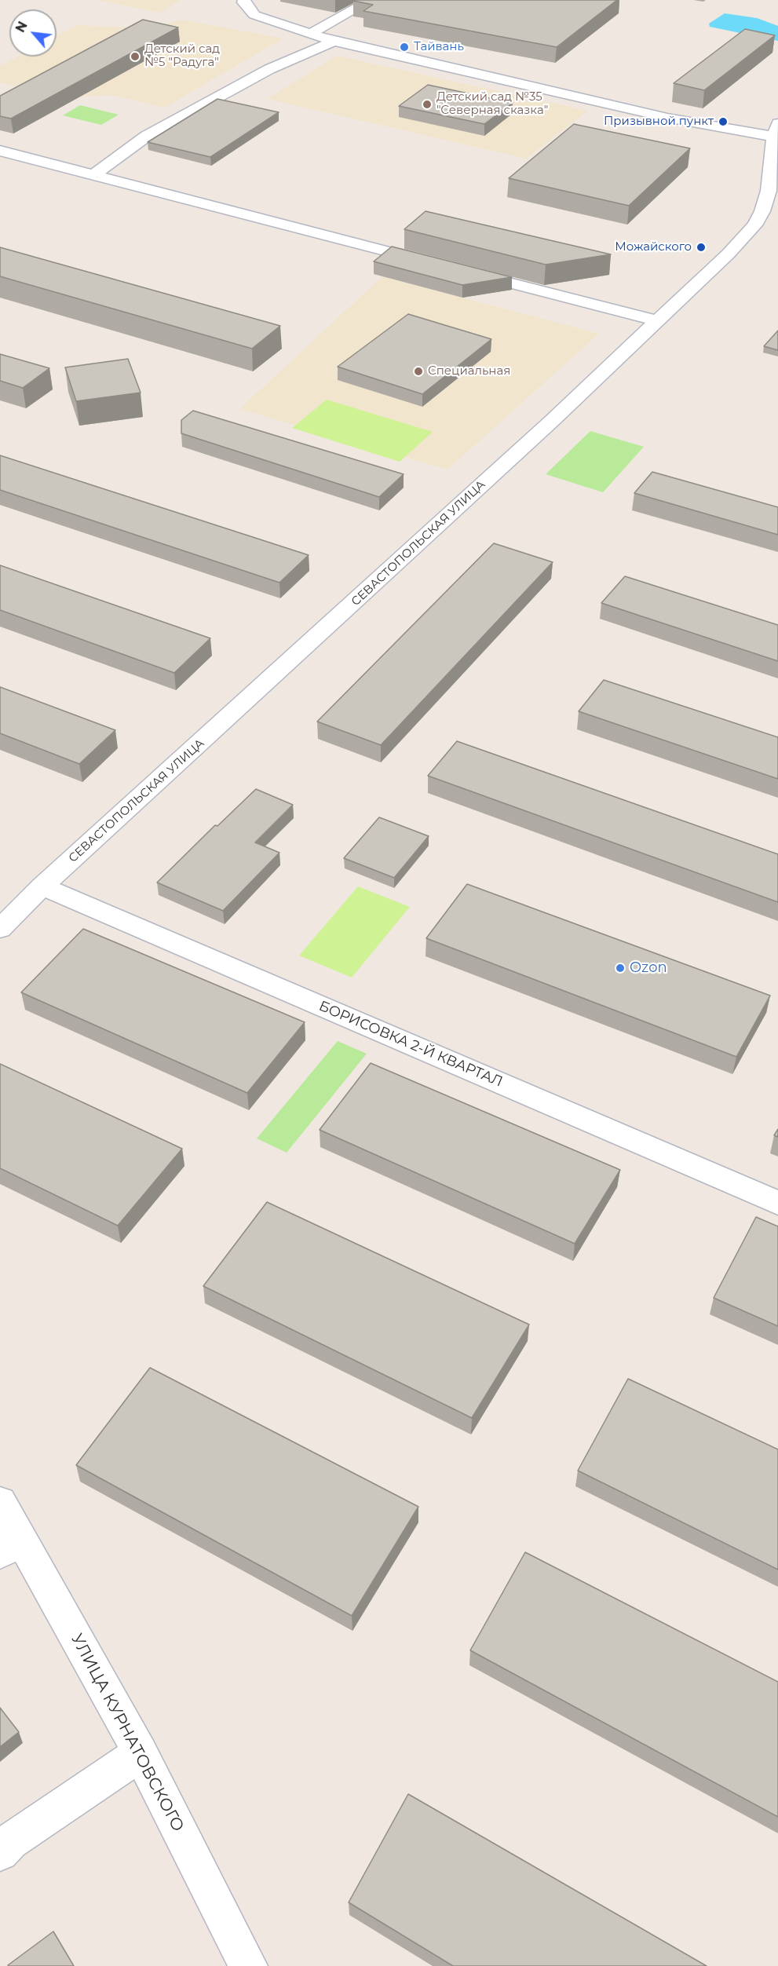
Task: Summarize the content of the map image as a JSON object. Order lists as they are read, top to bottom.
{
  "streets": {
    "street": ["СЕВАСТОПОЛЬСКАЯ УЛИЦА", "БОРИСОВКА 2-Й КВАРТАЛ", "УЛИЦА КУРНАТОВСКОГО"]
  },
  "crossings": [
    ["СЕВАСТОПОЛЬСКАЯ УЛИЦА", "БОРИСОВКА 2-Й КВАРТАЛ"]
  ],
  "places": [
    "Тайвань",
    "Детский сад №5 \"Радуга\"",
    "Детский сад №35 \"Северная сказка\"",
    "Призывной пункт",
    "Можайского",
    "Специальная",
    "Ozon"
  ],
  "north": "top left"
}
